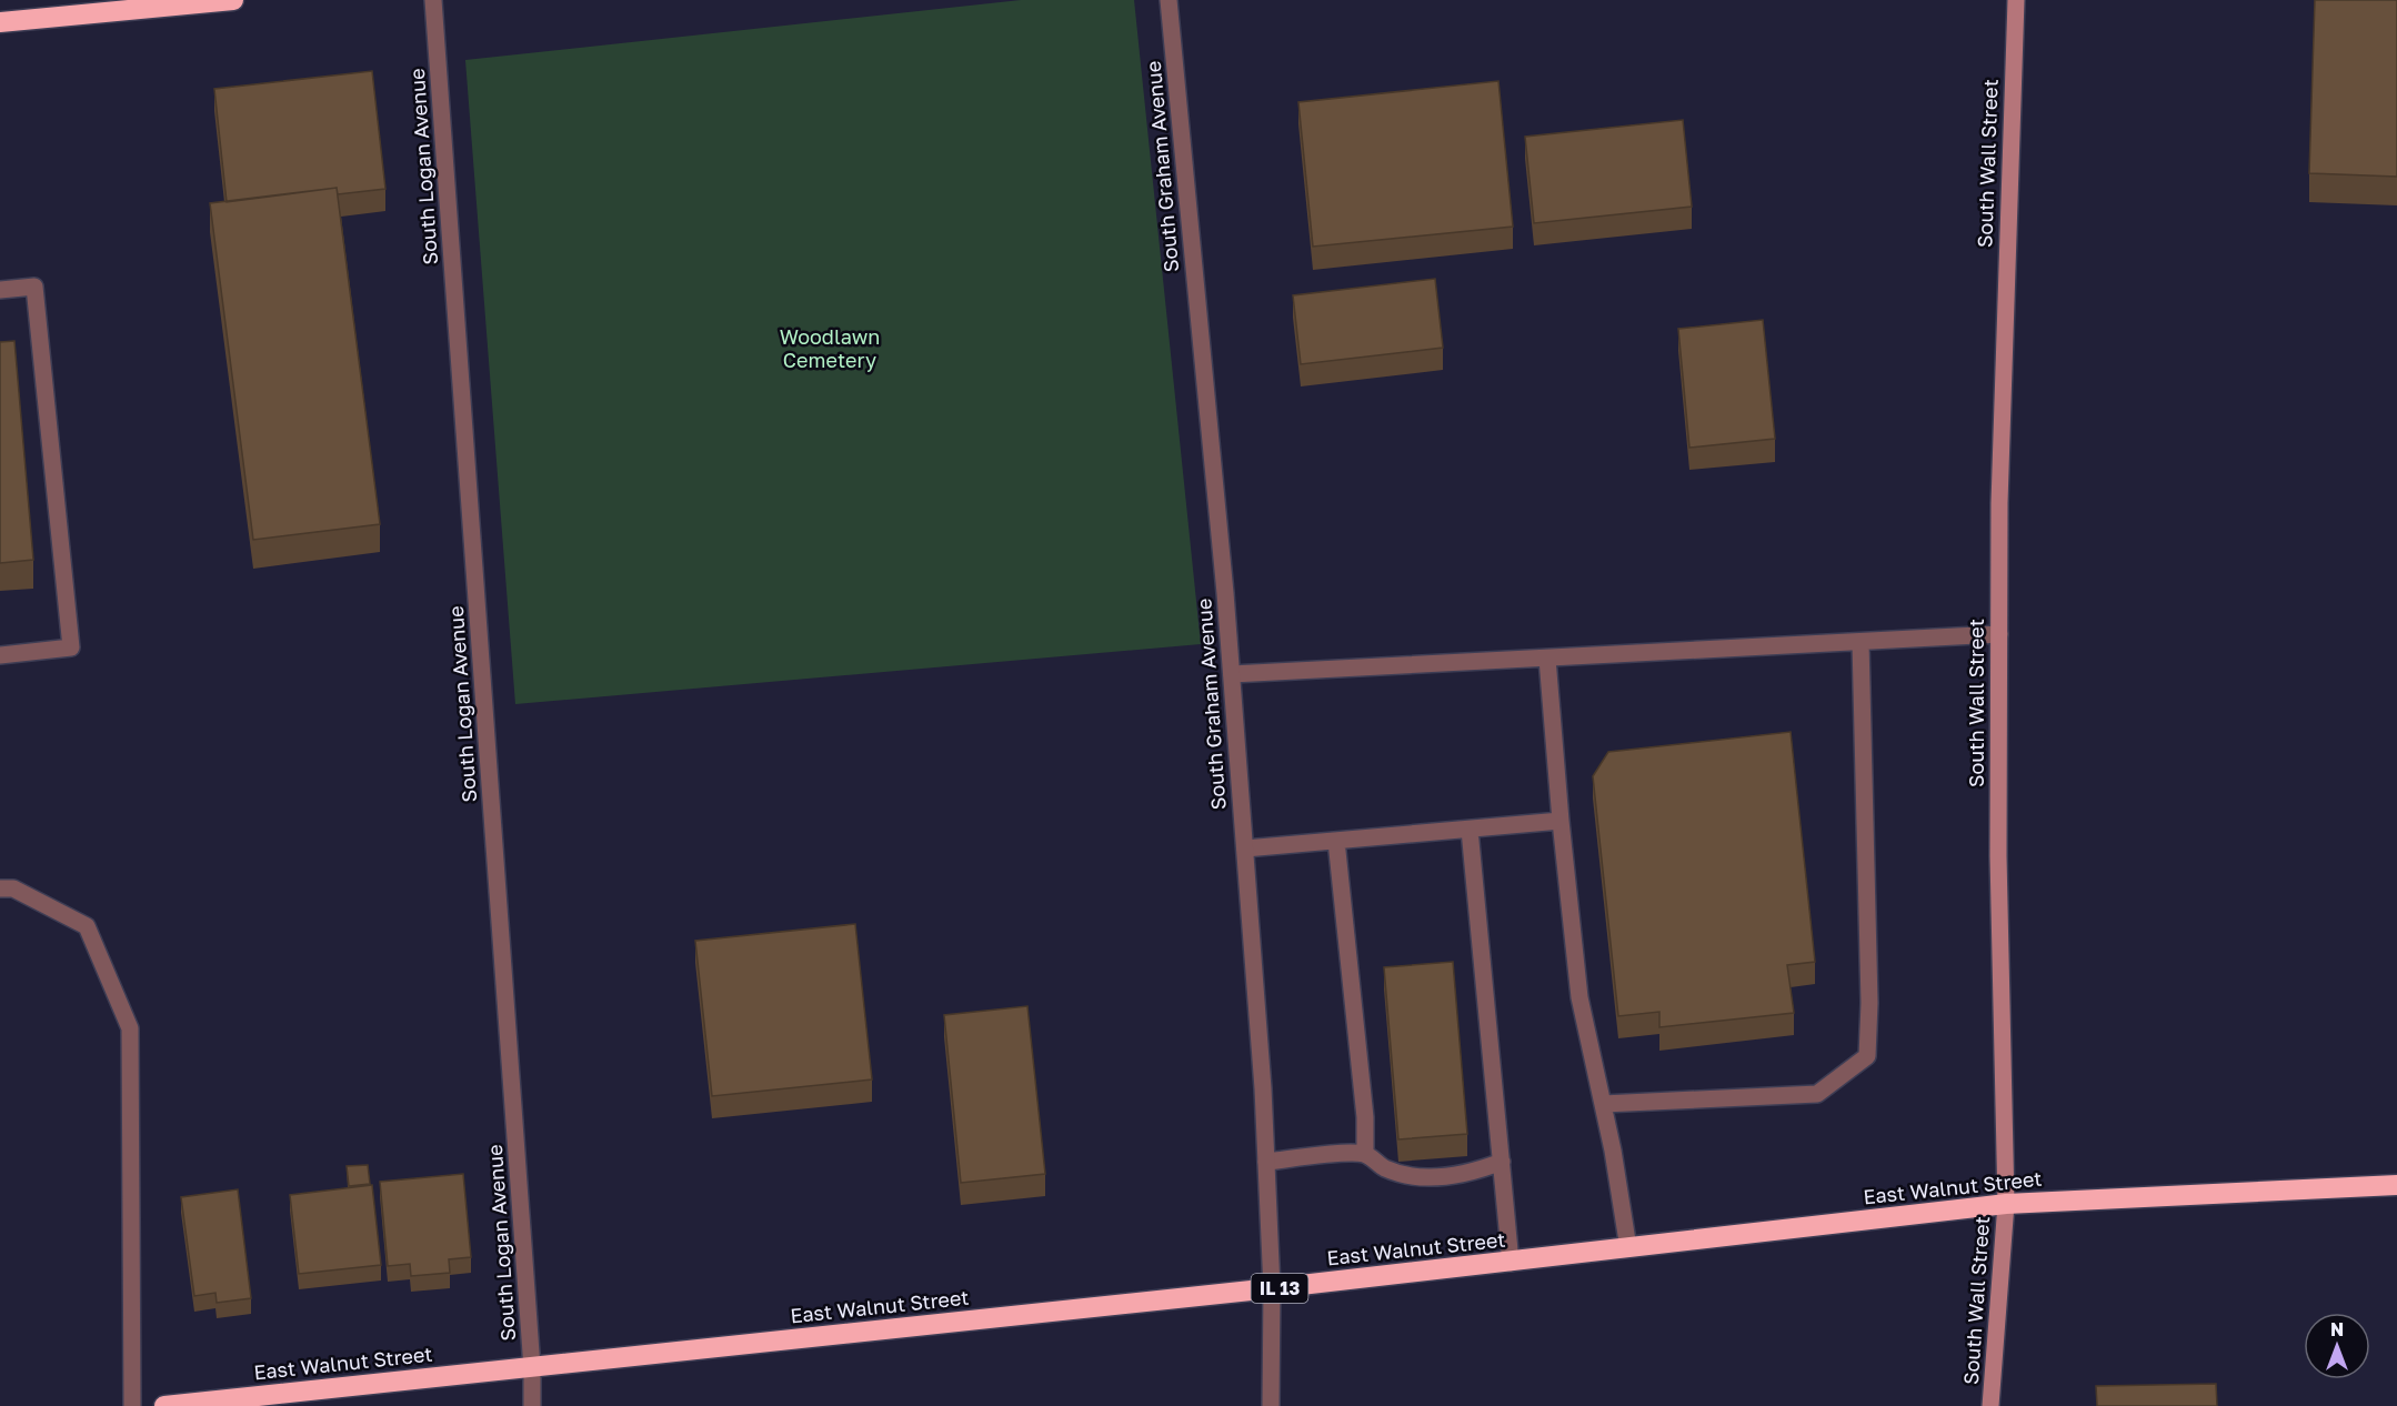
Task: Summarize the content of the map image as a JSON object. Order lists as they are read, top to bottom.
{
  "streets": {
    "highway": ["East Walnut Street", "IL 13"],
    "main road": ["South Wall Street"],
    "street": ["South Logan Avenue", "South Graham Avenue"]
  },
  "crossings": [
    ["South Wall Street", "East Walnut Street"],
    ["South Logan Avenue", "East Walnut Street"],
    ["South Graham Avenue", "East Walnut Street"]
  ],
  "parks": ["Woodlawn Cemetery"],
  "north": "top"
}
